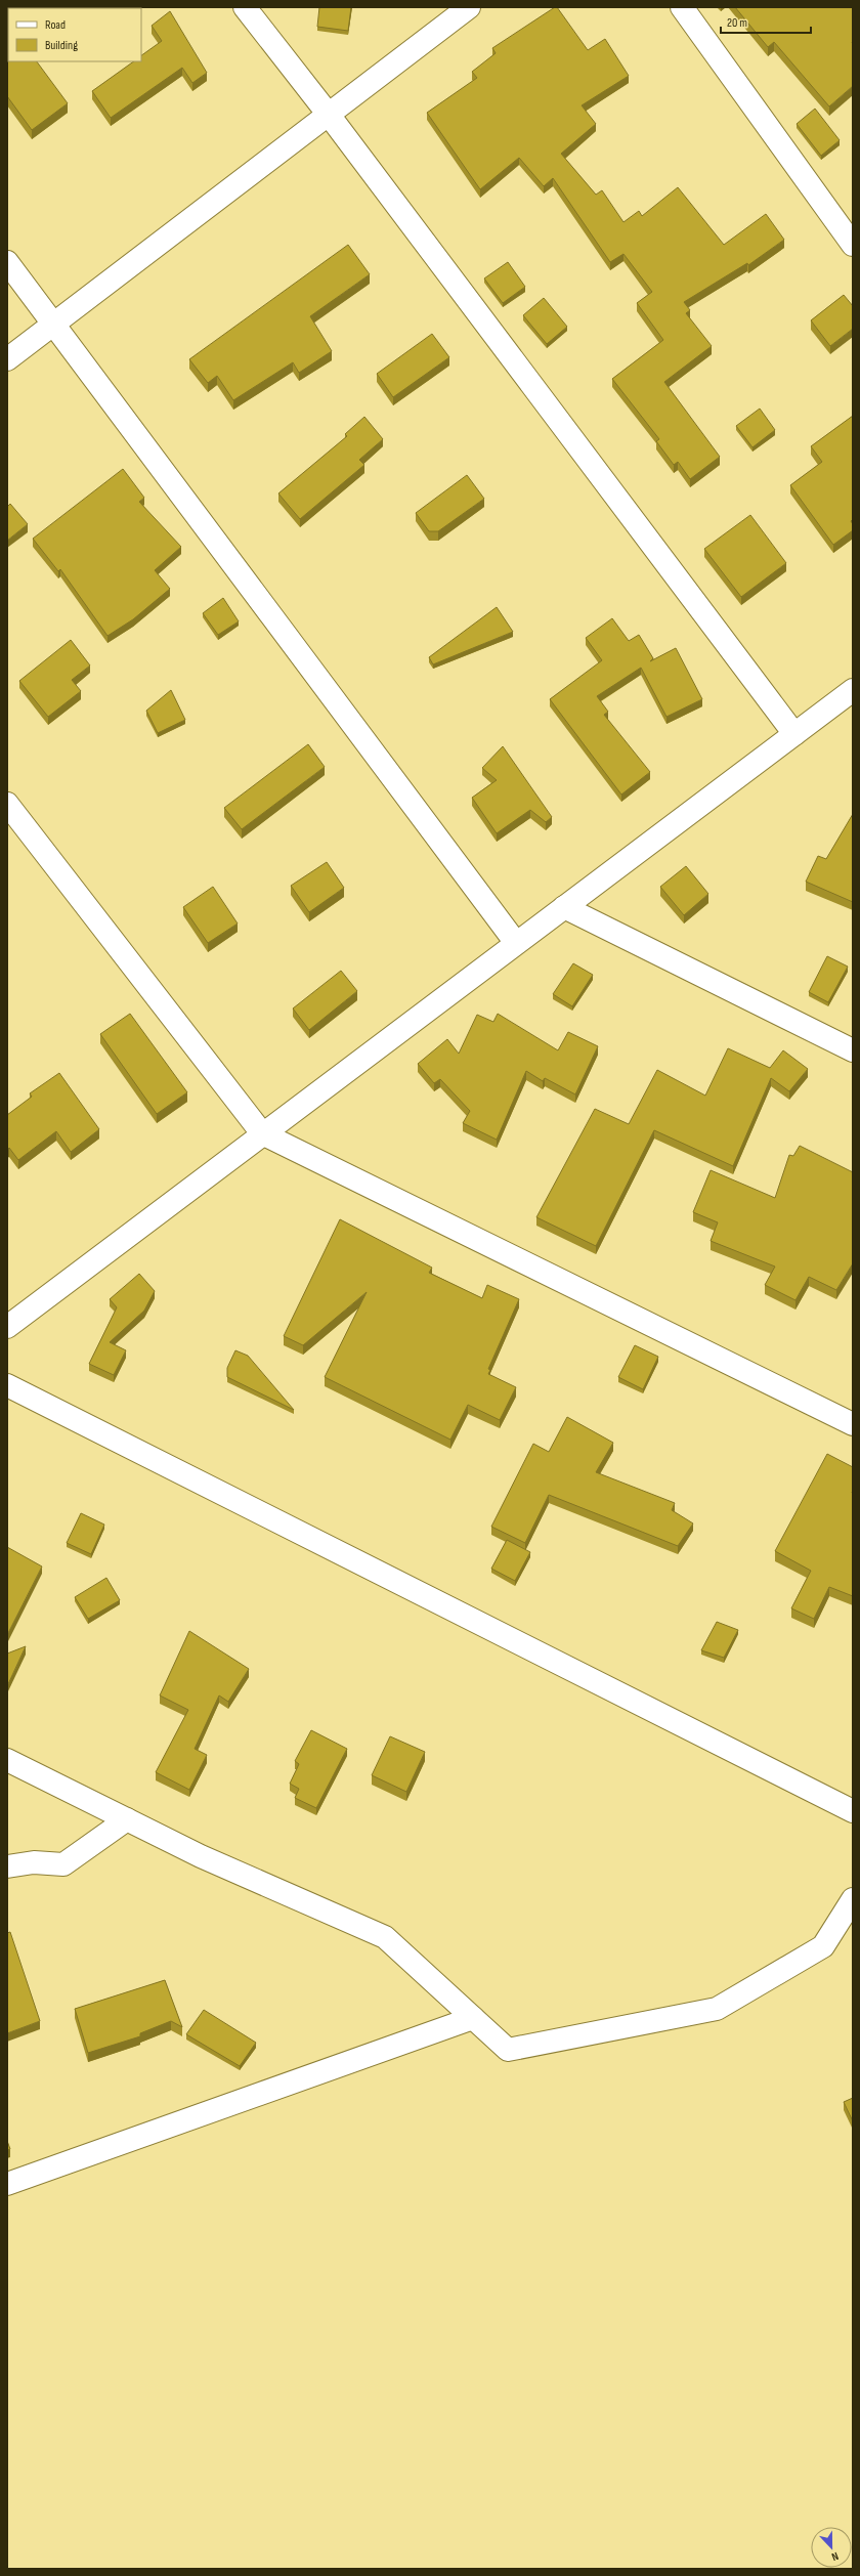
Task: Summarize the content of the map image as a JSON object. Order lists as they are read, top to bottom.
{
  "legend": ["Road", "Building"],
  "scale_bar": "20 m",
  "north": "bottom"
}
